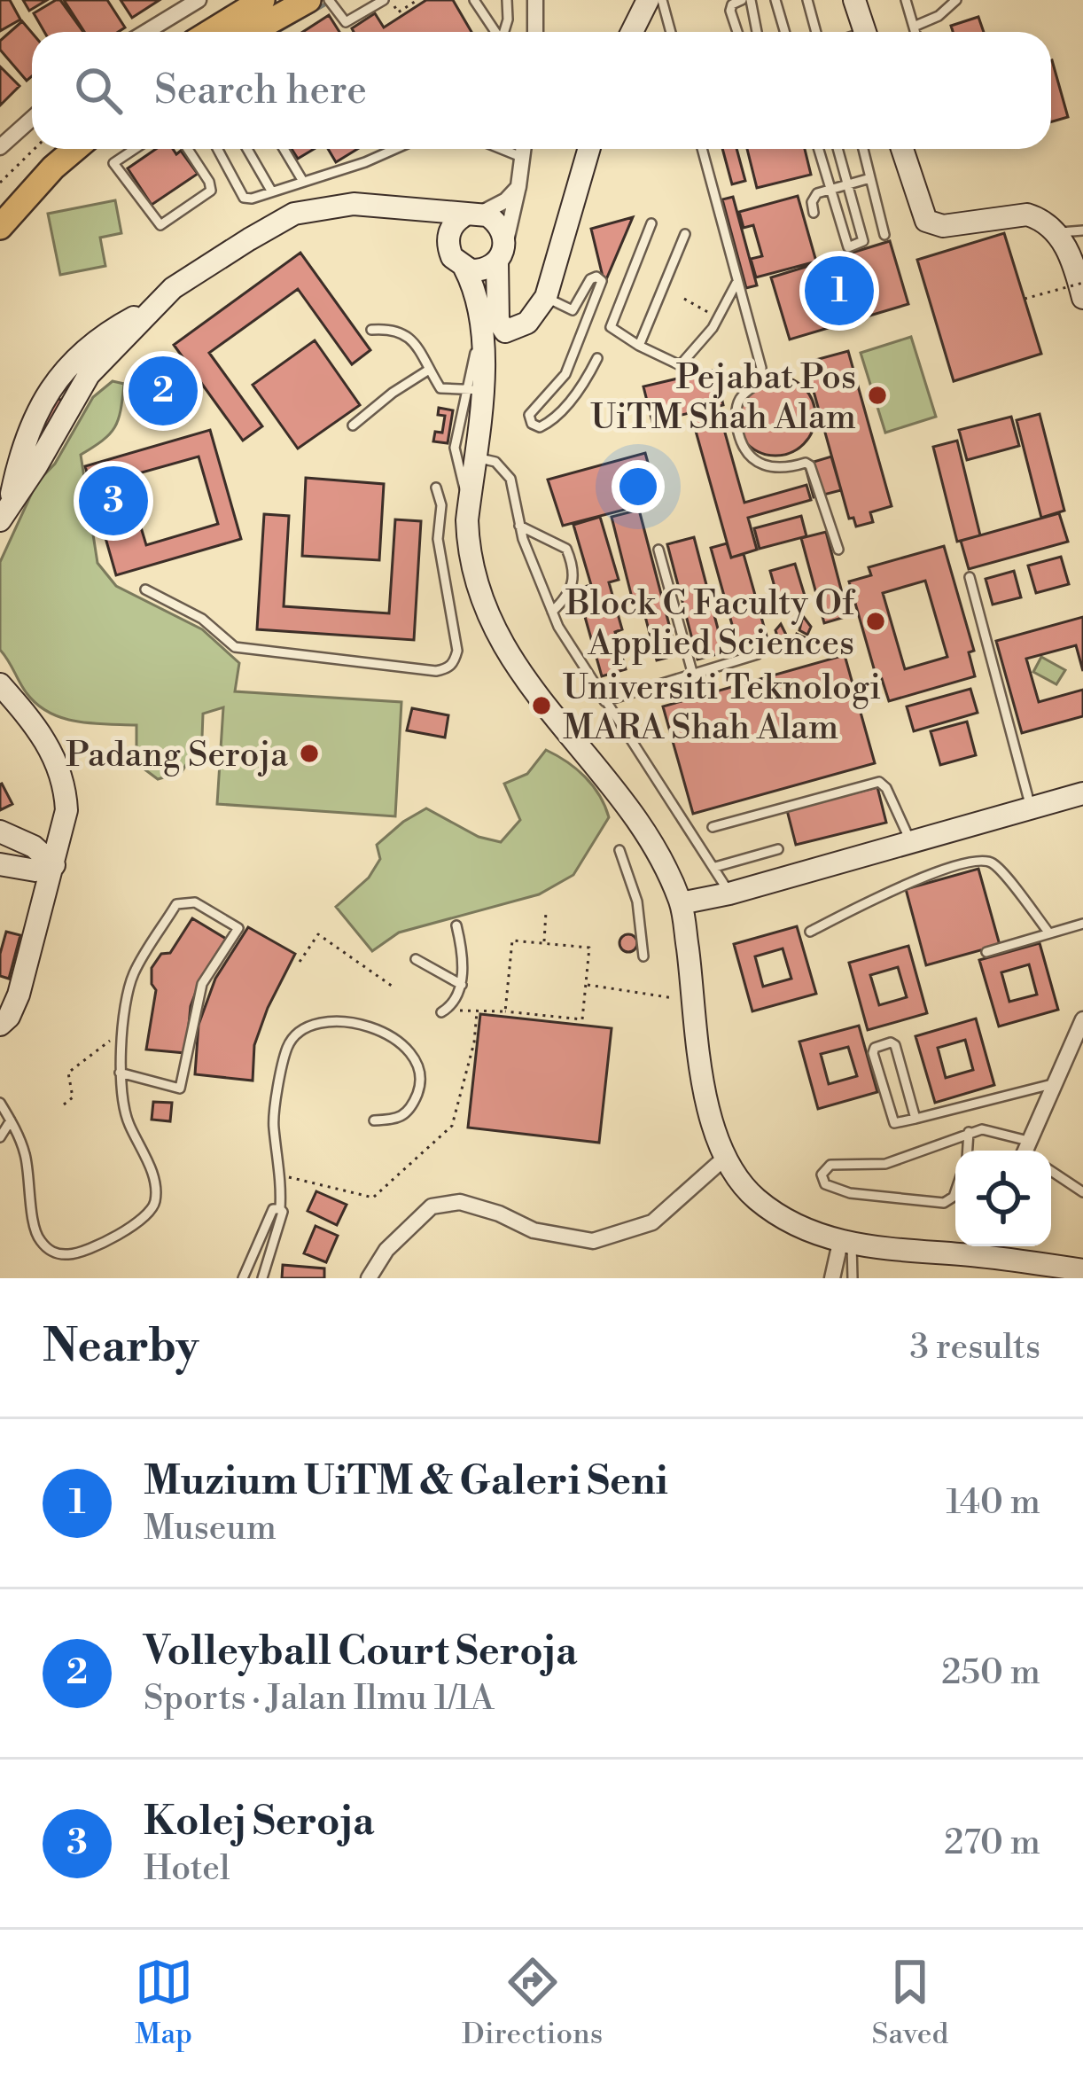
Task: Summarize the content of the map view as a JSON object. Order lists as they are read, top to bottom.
{
  "places": [
    "Pejabat Pos UiTM Shah Alam",
    "Block C Faculty Of Applied Sciences",
    "Universiti Teknologi MARA Shah Alam",
    "Padang Seroja"
  ],
  "page": {
    "search": "Search here",
    "pins": ["1", "2", "3"],
    "heading": ["Nearby", "3 results"],
    "list": [
      {
        "mark": "1",
        "name": "Muzium UiTM & Galeri Seni",
        "note": "Museum",
        "value": "140 m"
      },
      {
        "mark": "2",
        "name": "Volleyball Court Seroja",
        "note": "Sports · Jalan Ilmu 1/1A",
        "value": "250 m"
      },
      {
        "mark": "3",
        "name": "Kolej Seroja",
        "note": "Hotel",
        "value": "270 m"
      }
    ],
    "nav": ["Map", "Directions", "Saved"]
  }
}
